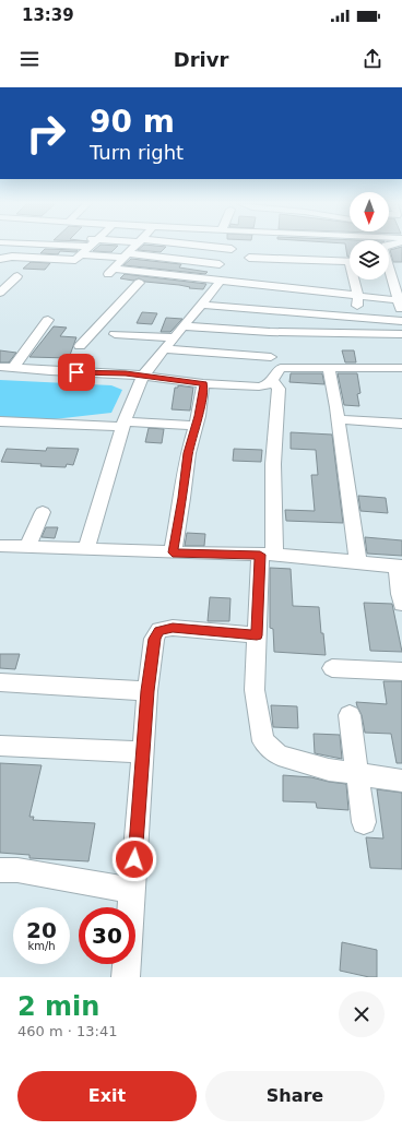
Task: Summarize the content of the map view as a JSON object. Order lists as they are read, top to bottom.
{
  "north": "bottom",
  "page": {
    "status": "13:39",
    "header": "Drivr",
    "turn": ["90 m", "Turn right"],
    "speed": "20 km/h",
    "limit": "30",
    "heading": ["2 min", "460 m · 13:41"],
    "buttons": ["Exit", "Share"]
  }
}
